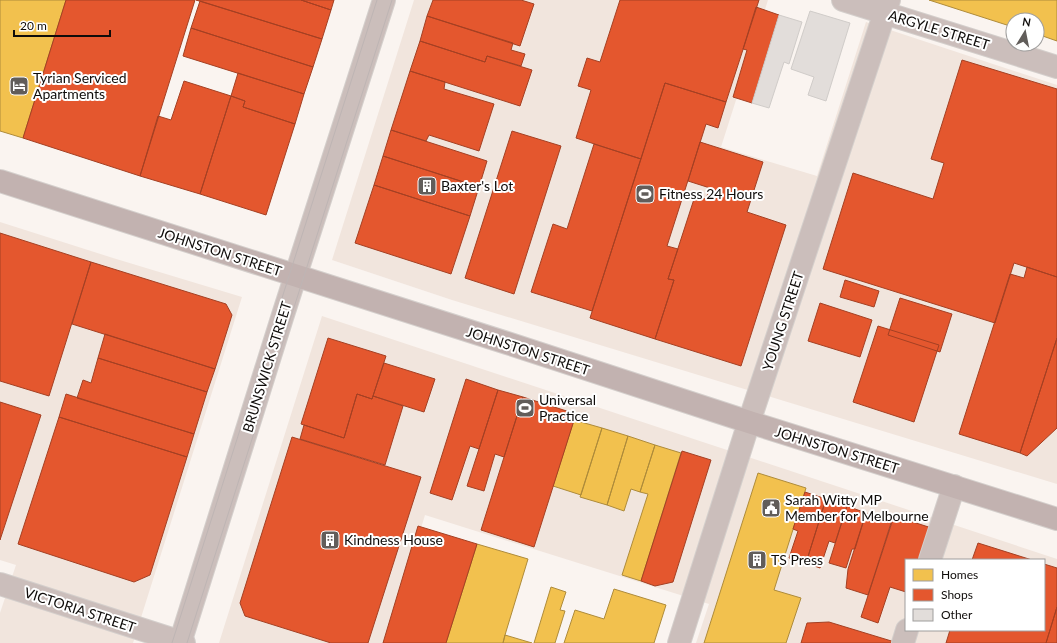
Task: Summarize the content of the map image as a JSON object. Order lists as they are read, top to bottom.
{
  "streets": {
    "main road": ["JOHNSTON STREET"],
    "street": [
      "ARGYLE STREET",
      "YOUNG STREET",
      "BRUNSWICK STREET",
      "VICTORIA STREET"
    ]
  },
  "crossings": [
    ["ARGYLE STREET", "YOUNG STREET"],
    ["JOHNSTON STREET", "YOUNG STREET"],
    ["JOHNSTON STREET", "BRUNSWICK STREET"],
    ["BRUNSWICK STREET", "VICTORIA STREET"]
  ],
  "places": {
    "hotel": ["Tyrian Serviced Apartments"],
    "building": ["Baxter's Lot", "Kindness House", "TS Press"],
    "sports": ["Fitness 24 Hours", "Universal Practice"],
    "public building": ["Sarah Witty MP Member for Melbourne"]
  },
  "legend": ["Homes", "Shops", "Other"],
  "scale_bar": "20 m",
  "north": "top"
}
